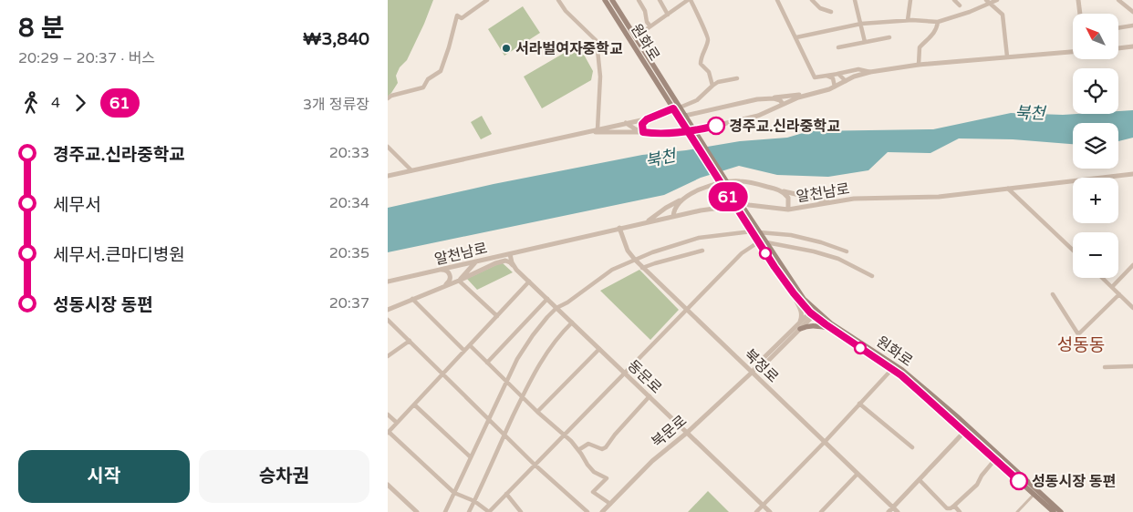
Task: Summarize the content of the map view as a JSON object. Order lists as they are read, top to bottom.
{
  "streets": {
    "main road": ["원화로"],
    "street": [
      "알천남로",
      "북정로",
      "동문로",
      "북문로"
    ]
  },
  "crossings": [
    ["원화로", "북문로"],
    ["알천남로", "북정로"],
    ["알천남로", "동문로"],
    ["북정로", "북문로"],
    ["동문로", "북문로"]
  ],
  "districts": ["성동동"],
  "water": ["북천"],
  "places": ["서라벌여자중학교", "경주교.신라중학교", "성동시장 동편"],
  "lines": ["bus line 61"],
  "north": "top left",
  "page": {
    "heading": ["8 분", "20:29 – 20:37 · 버스", "₩3,840"],
    "on_map": "61",
    "map_buttons": ["+", "−"],
    "legs": ["4", "61", "3개 정류장"],
    "list": [
      {
        "name": "경주교.신라중학교",
        "value": "20:33"
      },
      {
        "name": "세무서",
        "value": "20:34"
      },
      {
        "name": "세무서.큰마디병원",
        "value": "20:35"
      },
      {
        "name": "성동시장 동편",
        "value": "20:37"
      }
    ],
    "buttons": ["시작", "승차권"]
  }
}
